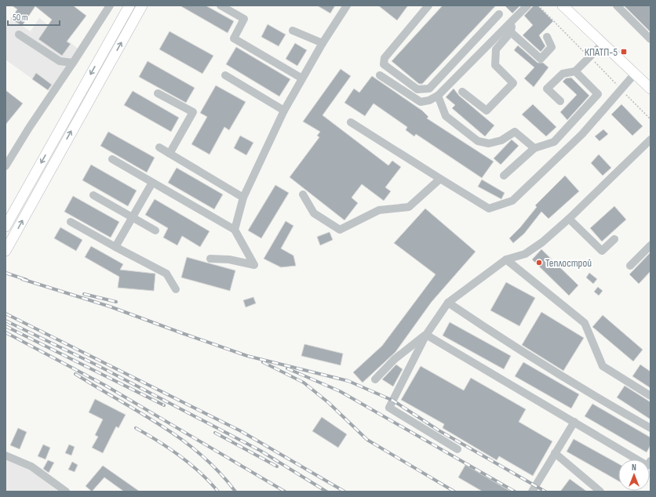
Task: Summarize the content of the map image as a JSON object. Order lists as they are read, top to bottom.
{
  "places": {
    "transit": ["КПАТП-5"],
    "other": ["Теплострой"]
  },
  "scale_bar": "50 m",
  "north": "top"
}
